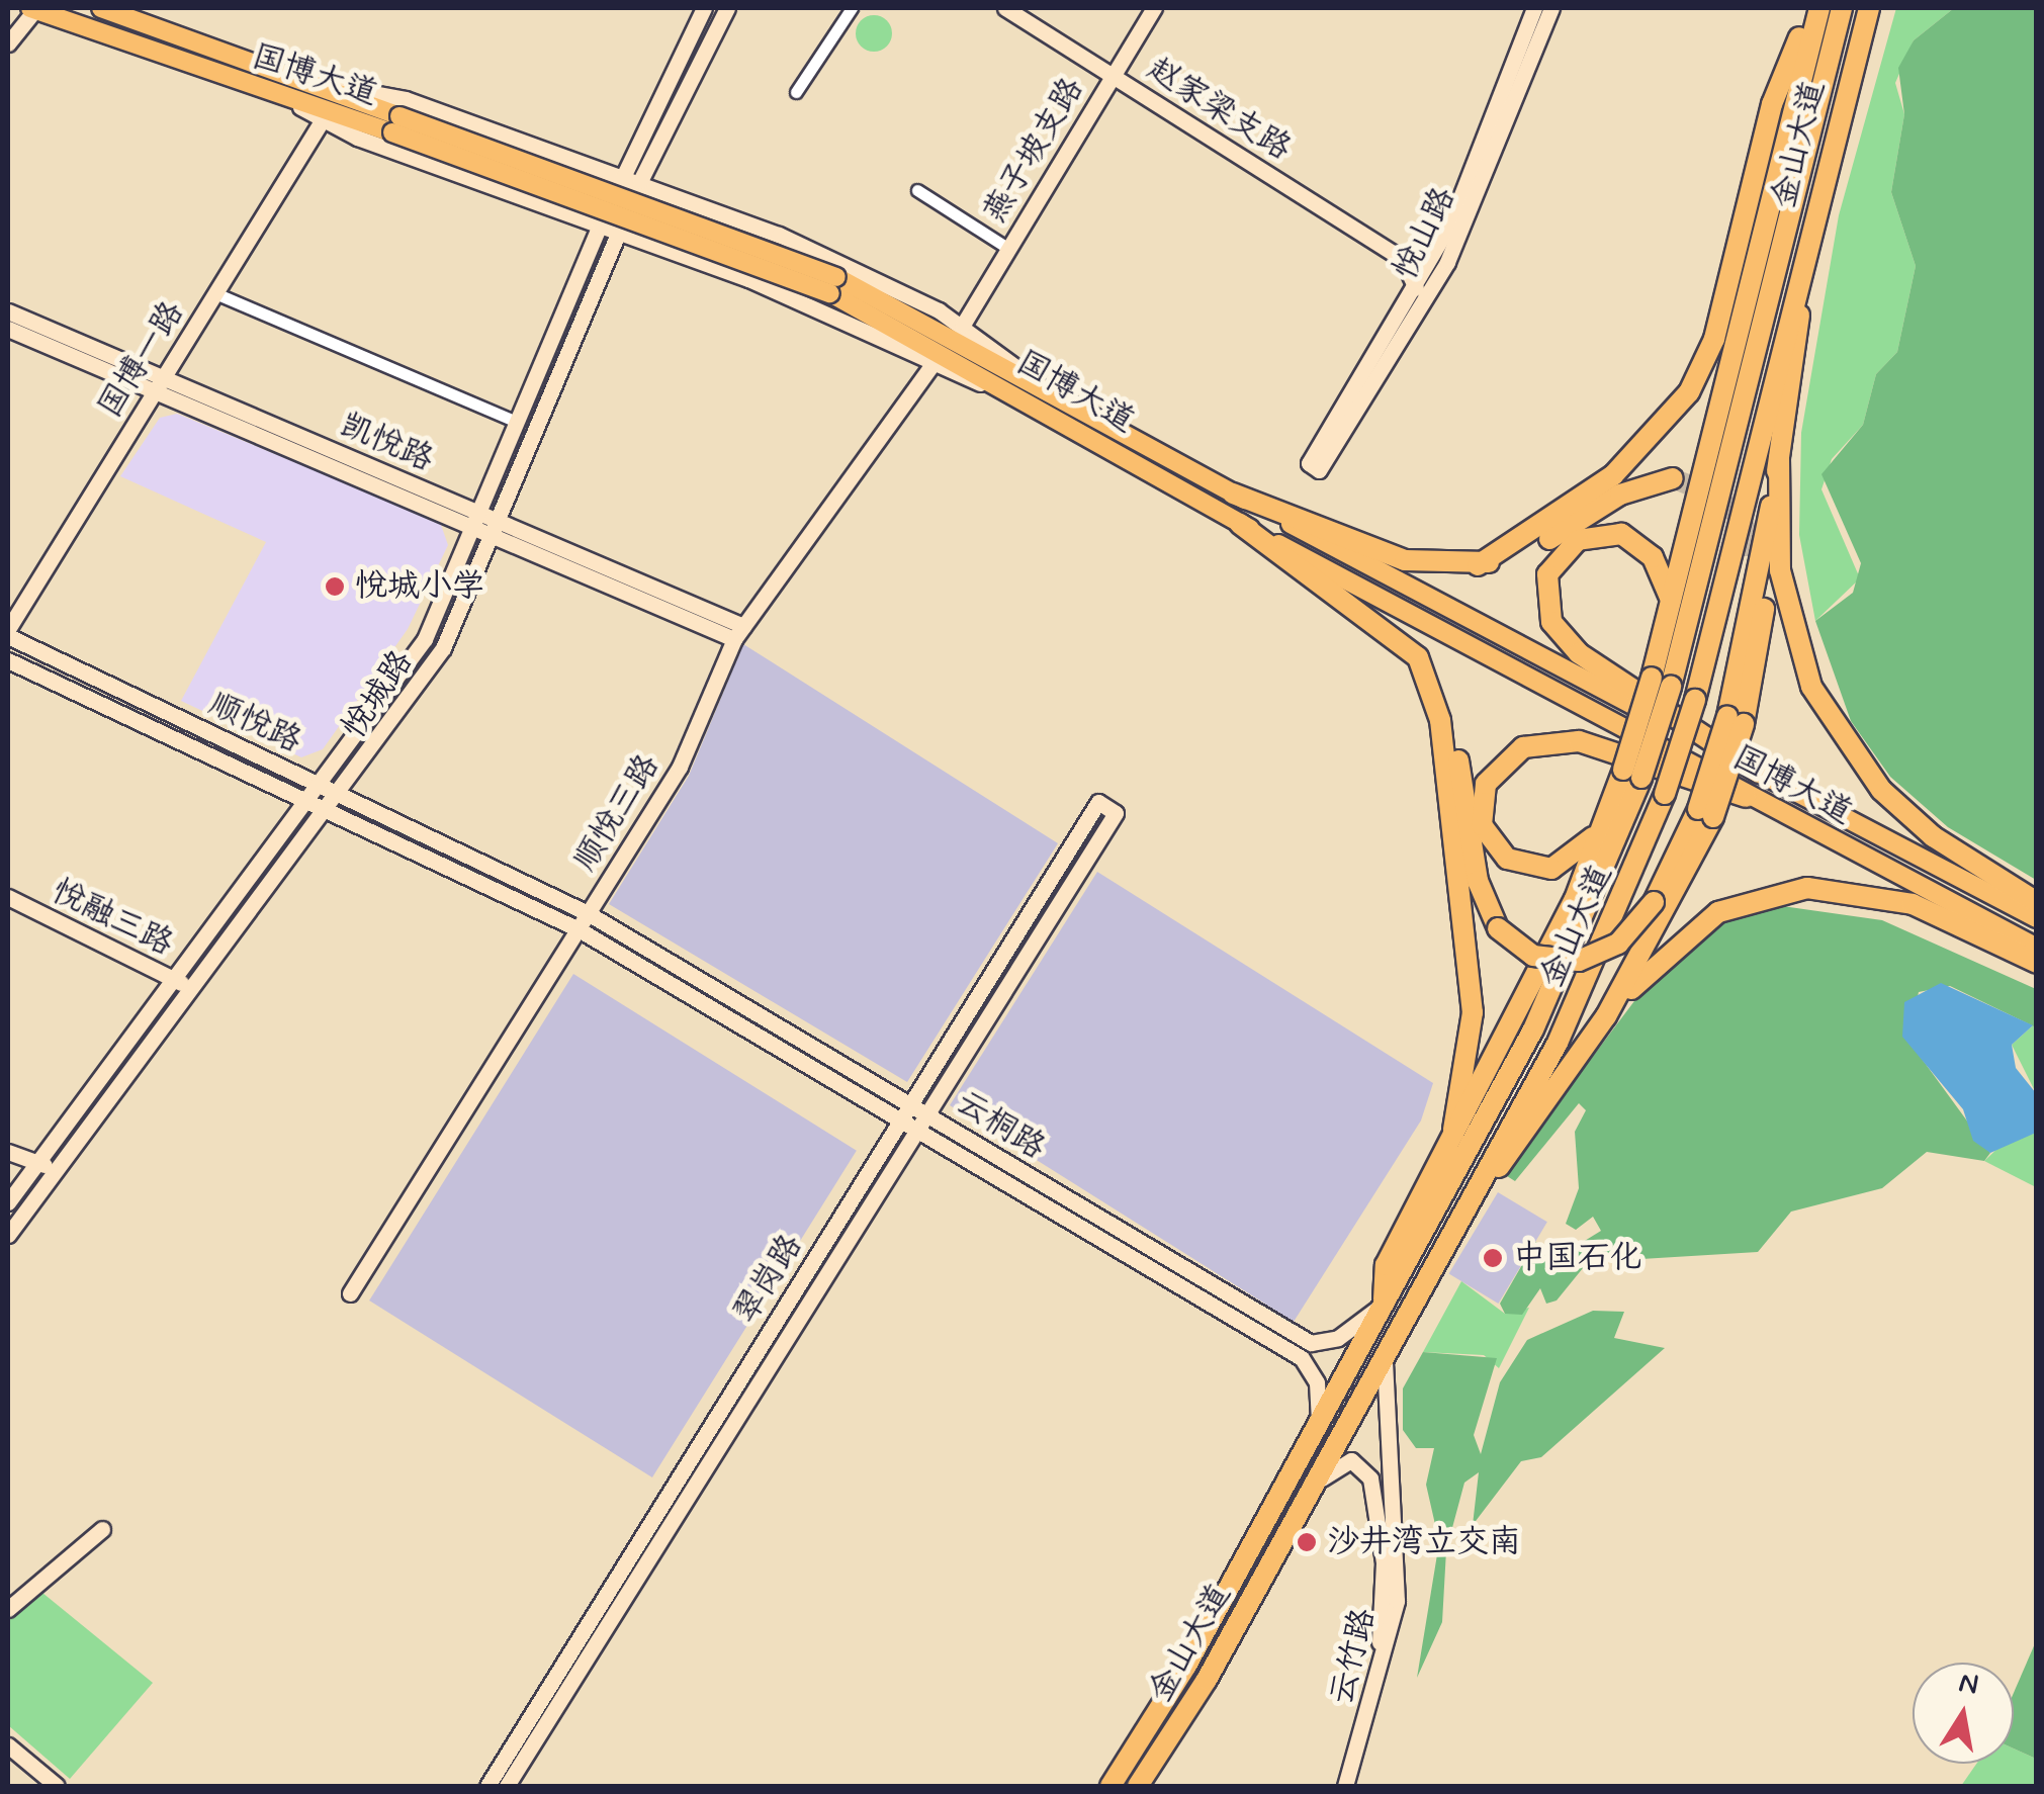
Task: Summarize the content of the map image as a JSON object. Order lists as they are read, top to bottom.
{
  "streets": {
    "highway": ["金山大道"],
    "main road": [
      "国博大道",
      "赵家梁支路",
      "燕子坡支路",
      "悦山路",
      "国博一路",
      "凯悦路",
      "悦城路",
      "顺悦路",
      "顺悦三路",
      "悦融三路",
      "云桐路",
      "翠岗路",
      "云竹路"
    ]
  },
  "crossings": [
    ["赵家梁支路", "燕子坡支路"],
    ["金山大道", "云桐路"],
    ["金山大道", "云竹路"],
    ["国博一路", "凯悦路"],
    ["国博一路", "顺悦路"],
    ["凯悦路", "悦城路"],
    ["凯悦路", "顺悦三路"],
    ["悦城路", "顺悦路"],
    ["悦城路", "悦融三路"],
    ["顺悦路", "顺悦三路"],
    ["顺悦路", "云桐路"],
    ["顺悦三路", "云桐路"],
    ["云桐路", "翠岗路"]
  ],
  "places": ["悦城小学", "中国石化", "沙井湾立交南"],
  "north": "top"
}
